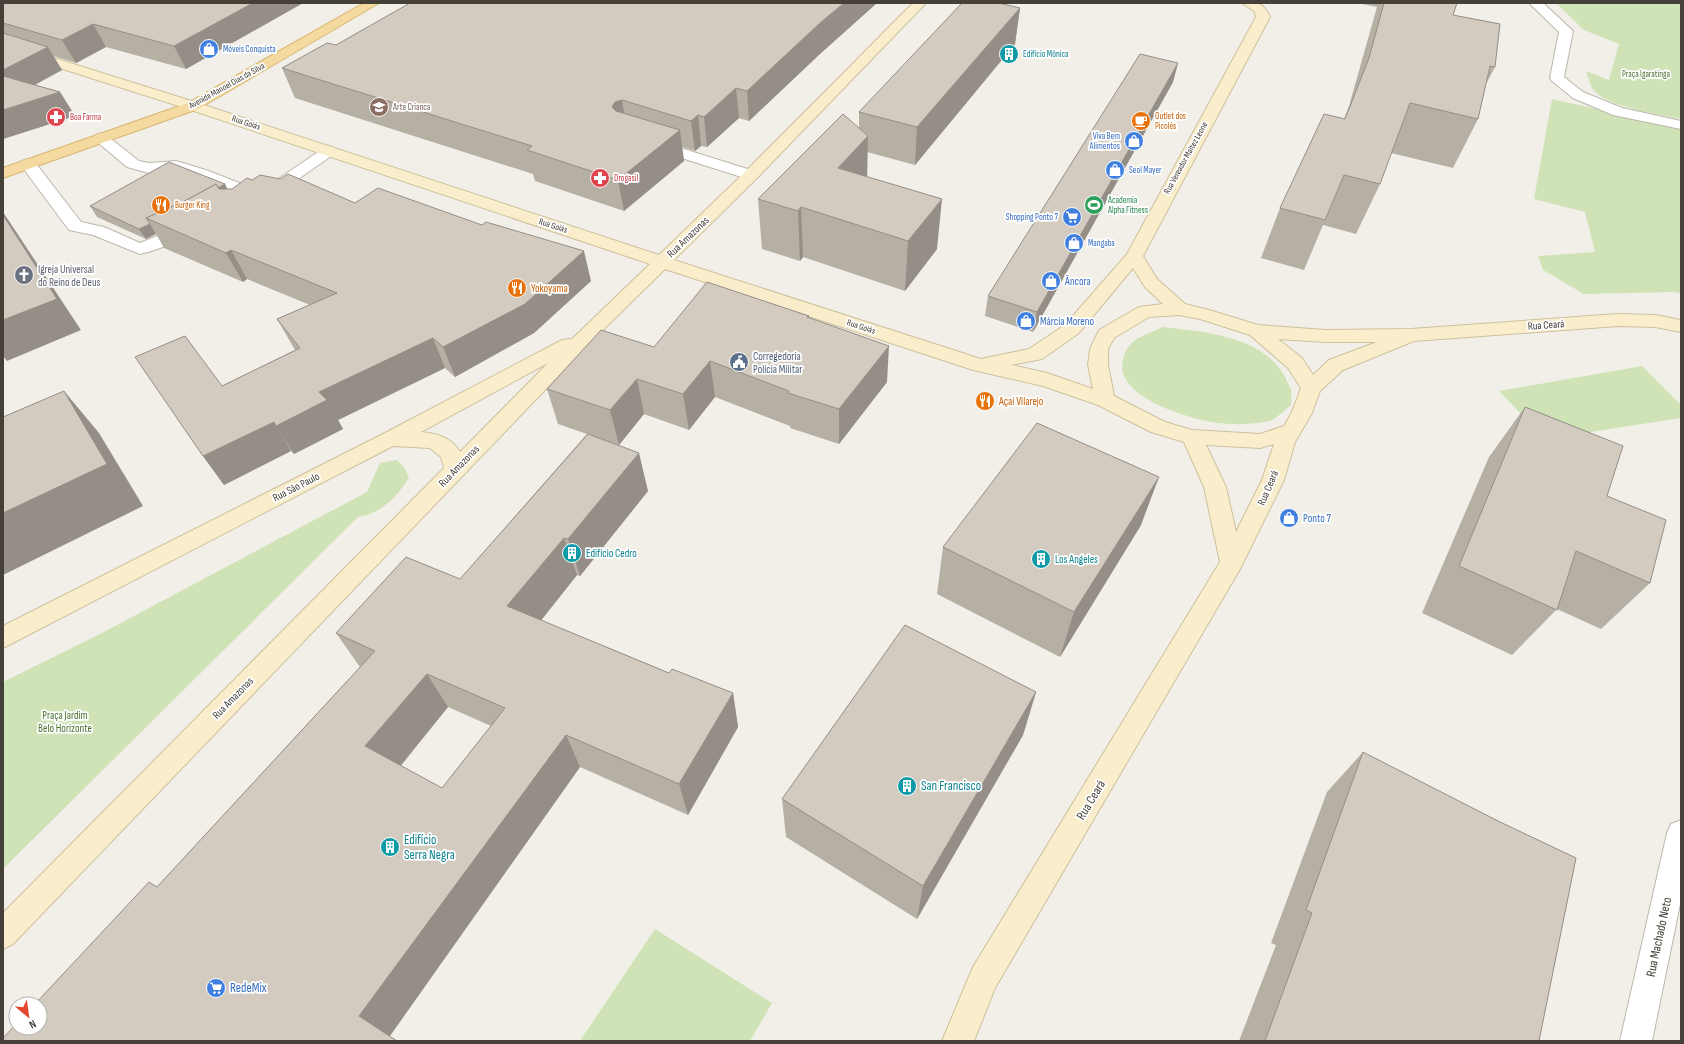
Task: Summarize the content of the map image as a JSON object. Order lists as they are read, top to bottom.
{
  "streets": {
    "main road": ["Avenida Manoel Dias da Silva"],
    "street": [
      "Rua Goiás",
      "Rua Vereador Maltez Leone",
      "Rua Amazonas",
      "Rua Ceará",
      "Rua São Paulo",
      "Rua Machado Neto"
    ]
  },
  "crossings": [
    ["Avenida Manoel Dias da Silva", "Rua Goiás"],
    ["Rua Goiás", "Rua Amazonas"],
    ["Rua Goiás", "Rua Ceará"],
    ["Rua Amazonas", "Rua São Paulo"]
  ],
  "parks": ["Praça Igaratinga", "Praça Jardim Belo Horizonte"],
  "places": {
    "shop": [
      "Móveis Conquista",
      "Viva Bem Alimentos",
      "Seol Mayer",
      "Mangaba",
      "Âncora",
      "Márcia Moreno",
      "Ponto 7"
    ],
    "building": [
      "Edifício Mônica",
      "Edifício Cedro",
      "Los Angeles",
      "San Francisco",
      "Edifício Serra Negra"
    ],
    "school or university": ["Arte Crianca"],
    "pharmacy": ["Boa Farma", "Drogasil"],
    "cafe": ["Outlet dos Picolés"],
    "restaurant": ["Burger King", "Yokoyama", "Açaí Vilarejo"],
    "sports": ["Academia Alpha Fitness"],
    "supermarket": ["Shopping Ponto 7", "RedeMix"],
    "church": ["Igreja Universal do Reino de Deus"],
    "public building": ["Corregedoria Polícia Militar"]
  },
  "north": "bottom right"
}
